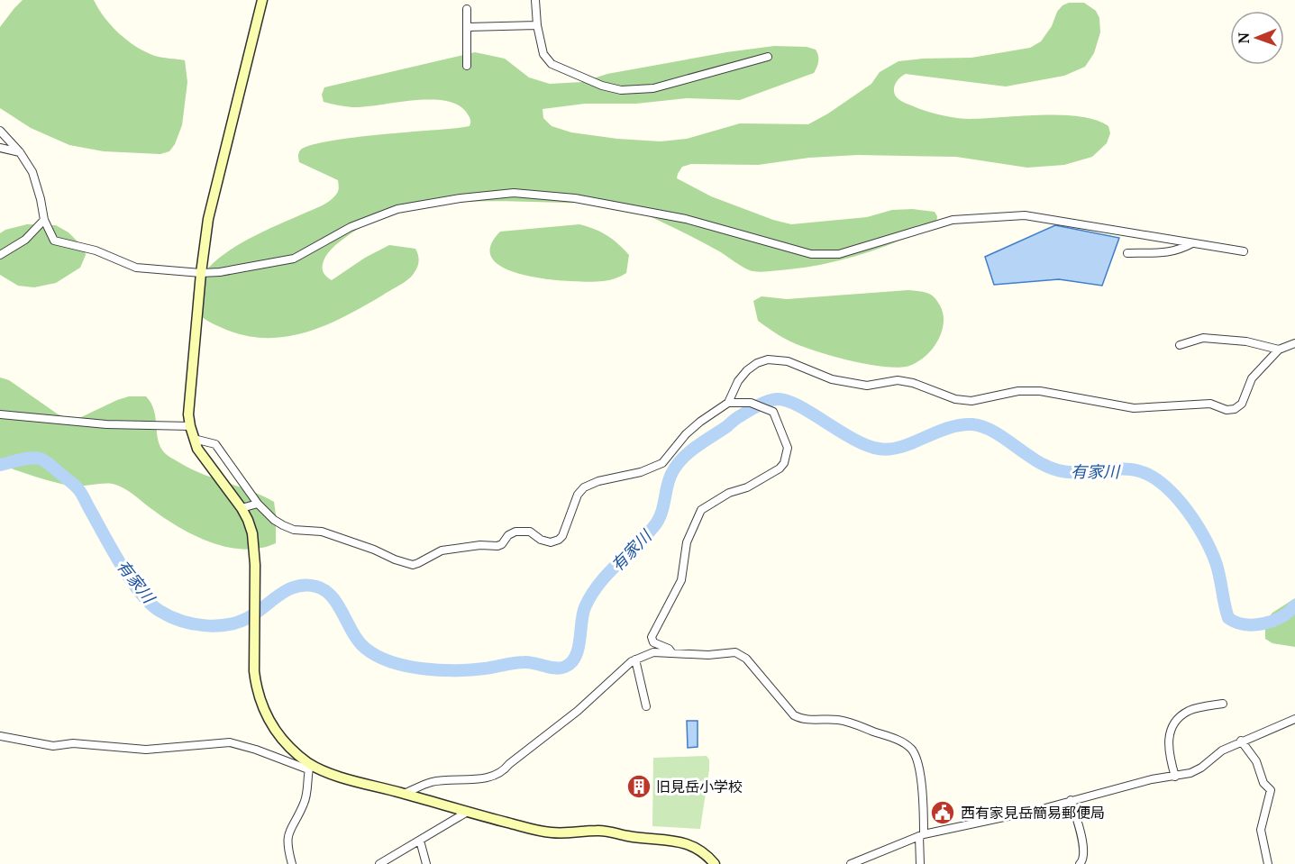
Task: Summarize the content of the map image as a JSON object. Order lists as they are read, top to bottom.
{
  "water": ["有家川"],
  "places": {
    "building": ["旧見岳小学校"],
    "public building": ["西有家見岳簡易郵便局"]
  },
  "north": "left"
}
